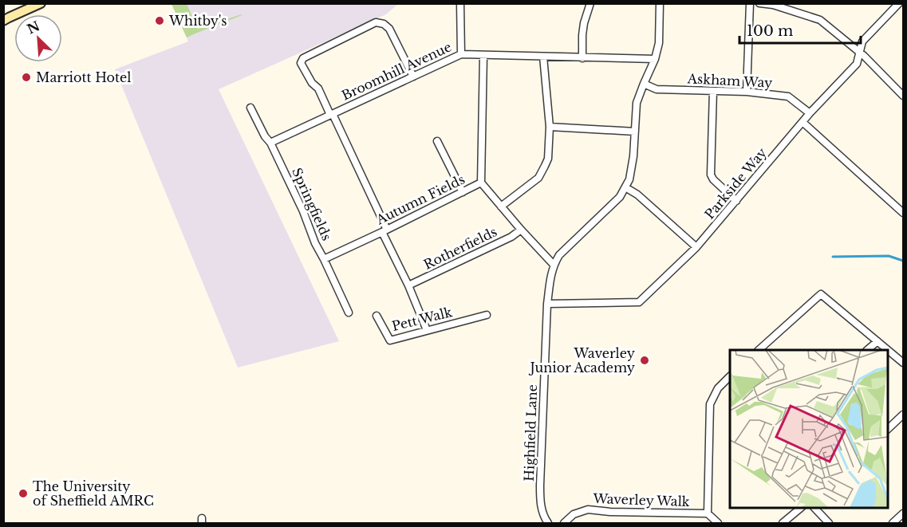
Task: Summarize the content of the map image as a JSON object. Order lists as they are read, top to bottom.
{
  "streets": {
    "street": [
      "Broomhill Avenue",
      "Askham Way",
      "Parkside Way",
      "Autumn Fields",
      "Springfields",
      "Rotherfields",
      "Pett Walk",
      "Highfield Lane",
      "Waverley Walk"
    ]
  },
  "crossings": [
    ["Broomhill Avenue", "Springfields"],
    ["Broomhill Avenue", "Highfield Lane"],
    ["Askham Way", "Parkside Way"],
    ["Askham Way", "Highfield Lane"],
    ["Parkside Way", "Highfield Lane"],
    ["Autumn Fields", "Springfields"],
    ["Autumn Fields", "Rotherfields"],
    ["Autumn Fields", "Highfield Lane"]
  ],
  "places": [
    "Whitby's",
    "Marriott Hotel",
    "Waverley Junior Academy",
    "The University of Sheffield AMRC"
  ],
  "scale_bar": "100 m",
  "north": "top left"
}
